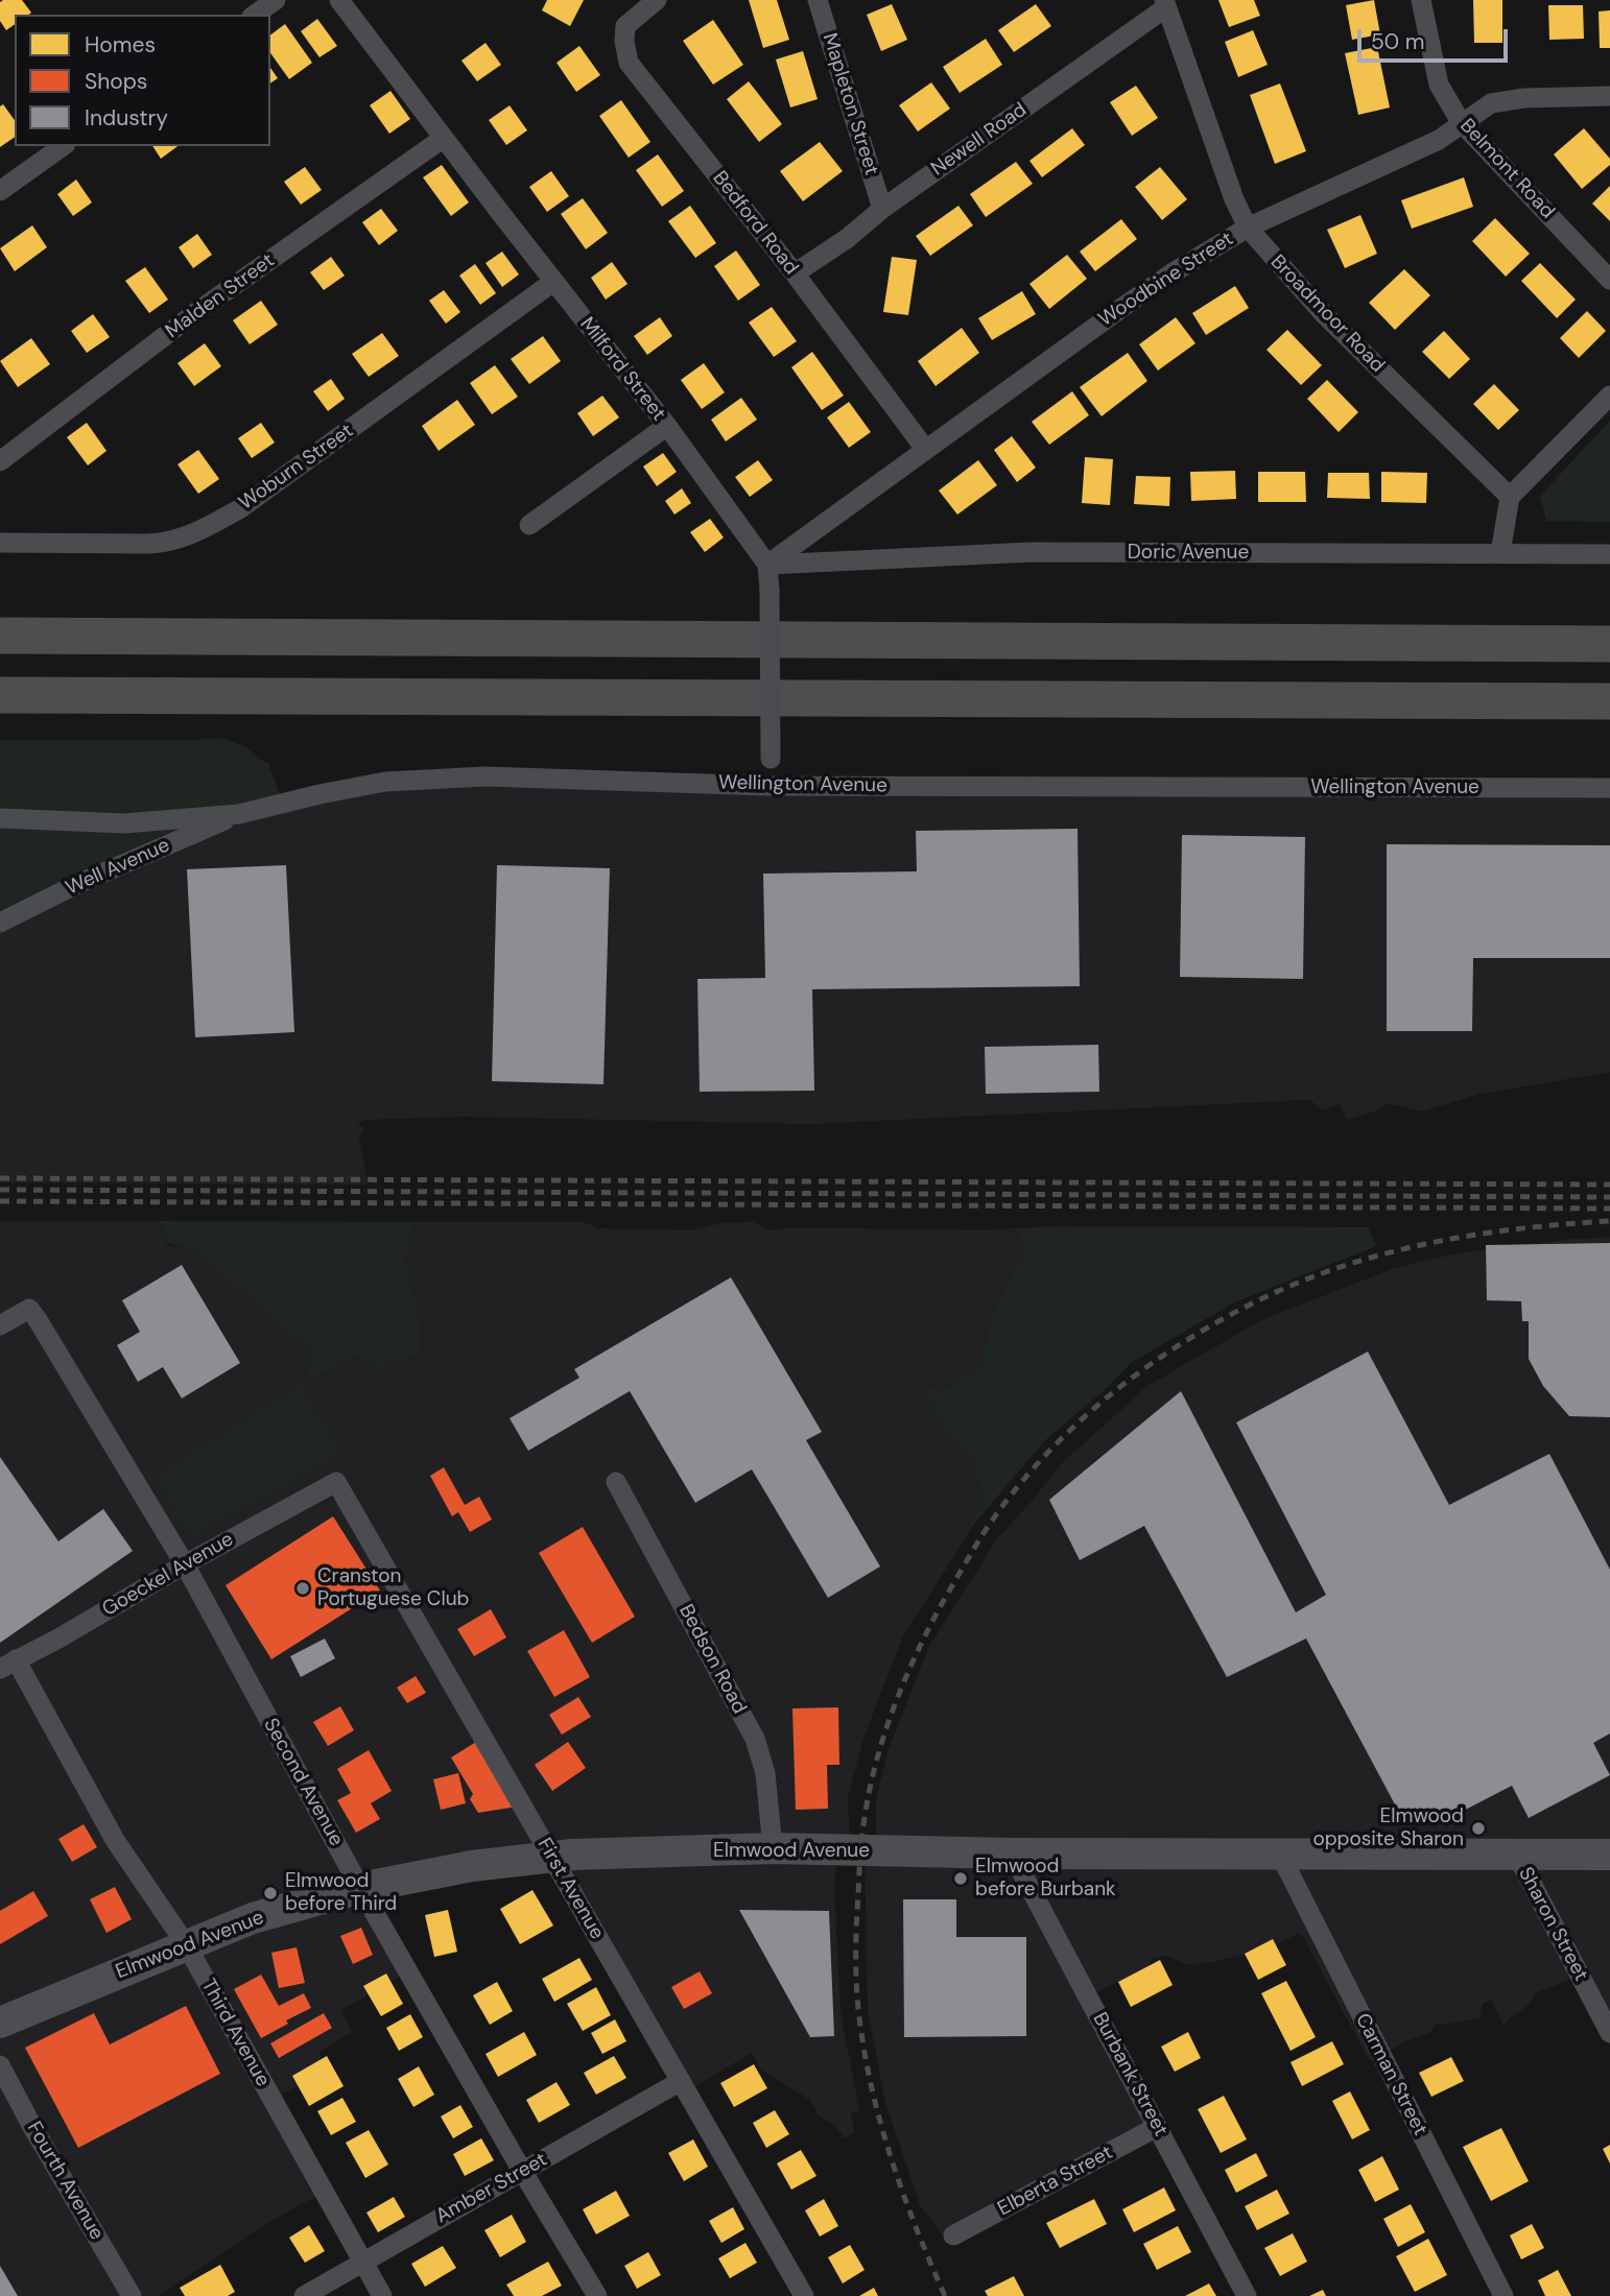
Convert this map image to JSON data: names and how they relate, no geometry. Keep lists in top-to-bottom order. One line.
{"streets":{"main road":["Elmwood Avenue"],"street":["Mapleton Street","Newell Road","Belmont Road","Bedford Road","Woodbine Street","Malden Street","Broadmoor Road","Milford Street","Woburn Street","Doric Avenue","Wellington Avenue","Well Avenue","Goeckel Avenue","Bedson Road","Second Avenue","First Avenue","Sharon Street","Third Avenue","Burbank Street","Carman Street","Fourth Avenue","Elberta Street","Amber Street"]},"crossings":[["Mapleton Street","Newell Road"],["Newell Road","Bedford Road"],["Newell Road","Broadmoor Road"],["Belmont Road","Woodbine Street"],["Bedford Road","Woodbine Street"],["Woodbine Street","Broadmoor Road"],["Woodbine Street","Milford Street"],["Woodbine Street","Doric Avenue"],["Malden Street","Milford Street"],["Milford Street","Woburn Street"],["Milford Street","Doric Avenue"],["Wellington Avenue","Well Avenue"],["Goeckel Avenue","Second Avenue"],["Goeckel Avenue","First Avenue"],["Goeckel Avenue","Third Avenue"],["Bedson Road","Elmwood Avenue"],["Second Avenue","Elmwood Avenue"],["Second Avenue","Amber Street"],["Elmwood Avenue","First Avenue"],["Elmwood Avenue","Sharon Street"],["Elmwood Avenue","Third Avenue"],["Elmwood Avenue","Burbank Street"],["Elmwood Avenue","Carman Street"],["First Avenue","Amber Street"],["Third Avenue","Amber Street"],["Burbank Street","Elberta Street"]],"places":["Cranston Portuguese Club","Elmwood opposite Sharon","Elmwood before Burbank","Elmwood before Third"],"legend":["Homes","Shops","Industry"],"scale_bar":"50 m"}
